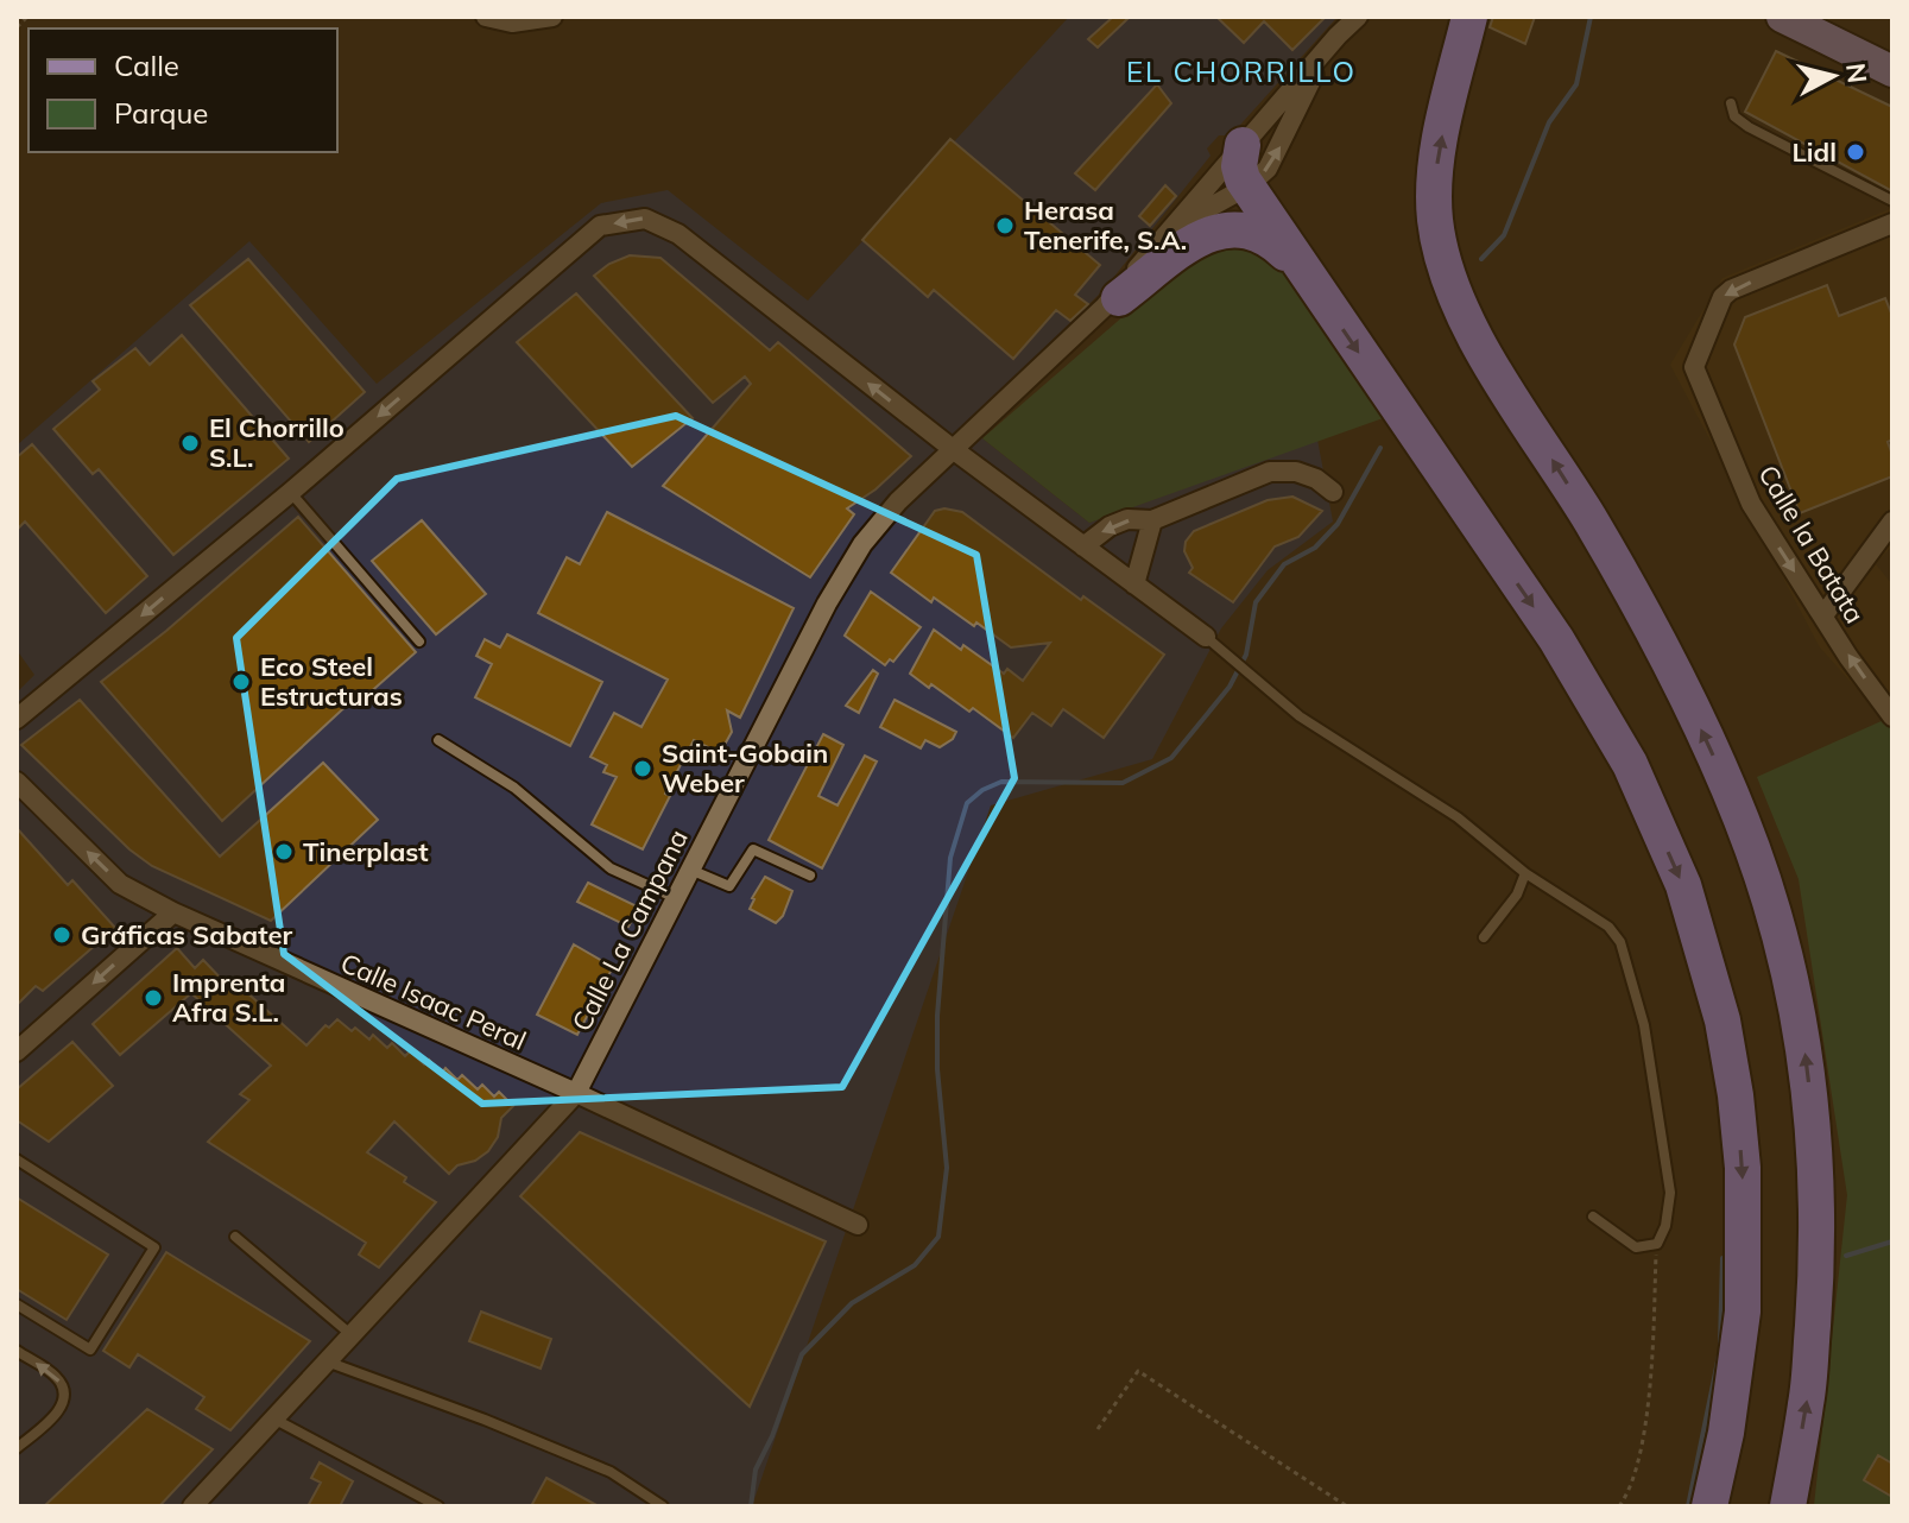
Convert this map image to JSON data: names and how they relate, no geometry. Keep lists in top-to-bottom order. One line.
{"streets":{"street":["Calle la Batata","Calle La Campana","Calle Isaac Peral"]},"crossings":[["Calle La Campana","Calle Isaac Peral"]],"districts":["EL CHORRILLO"],"places":["Lidl","Herasa Tenerife, S.A.","El Chorrillo S.L.","Eco Steel Estructuras","Saint-Gobain Weber","Tinerplast","Gráficas Sabater","Imprenta Afra S.L."],"legend":["Calle","Parque"],"north":"right"}
